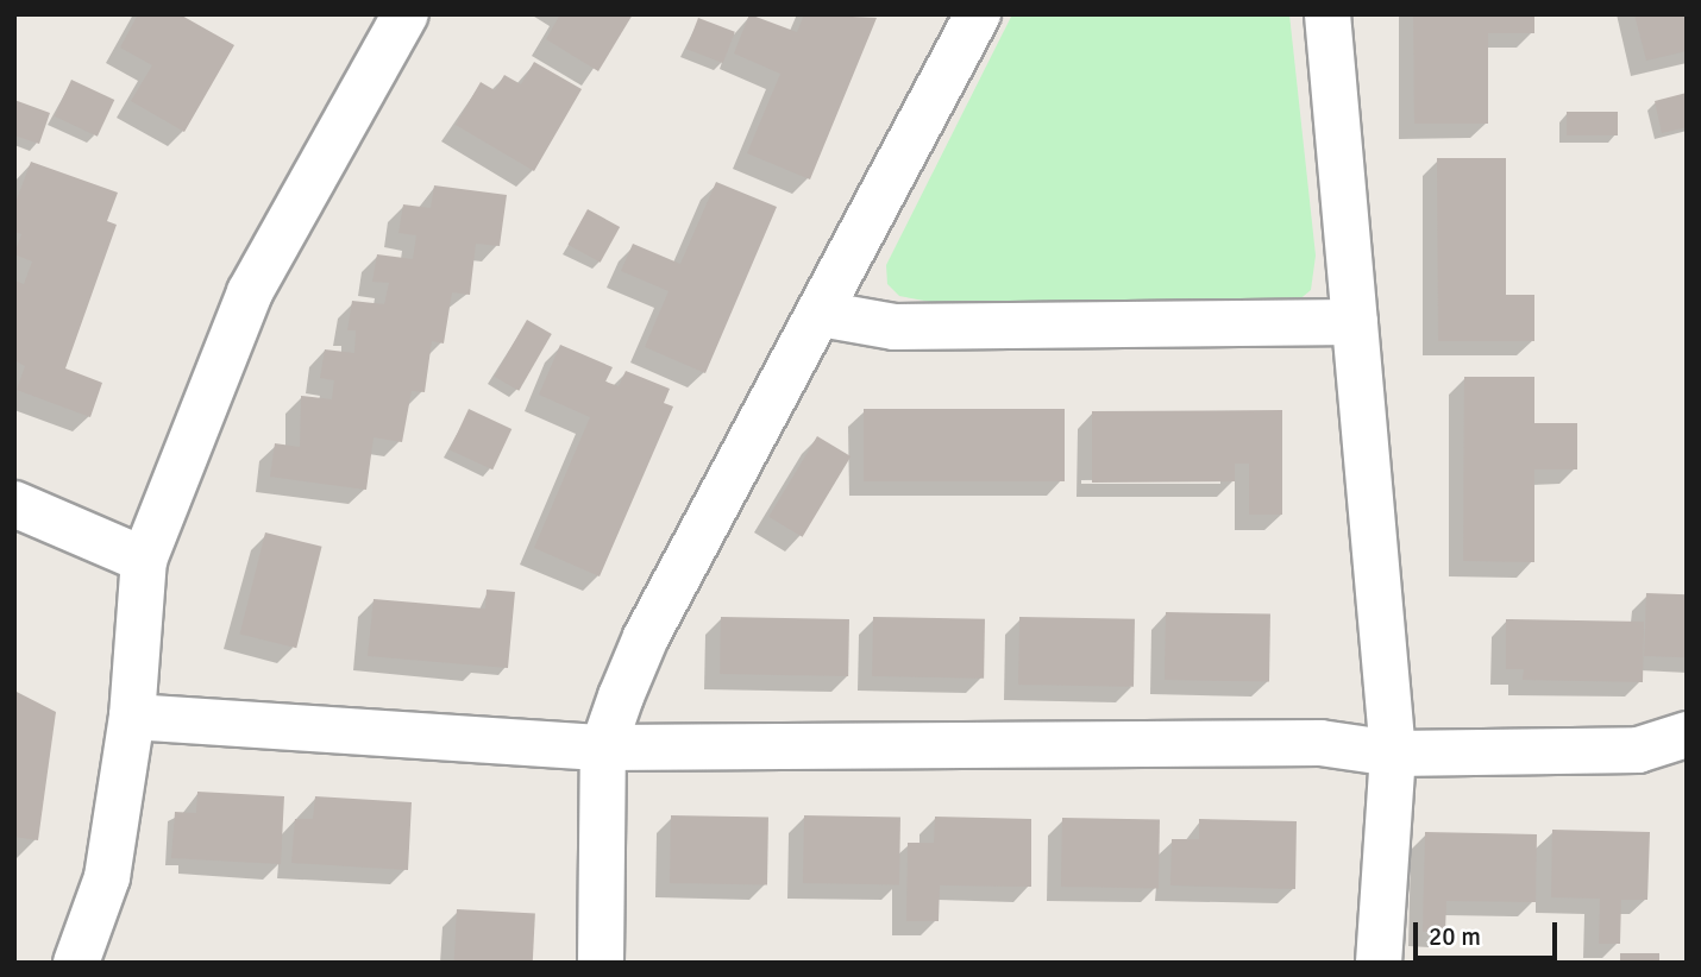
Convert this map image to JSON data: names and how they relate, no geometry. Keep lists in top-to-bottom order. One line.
{"scale_bar":"20 m"}
